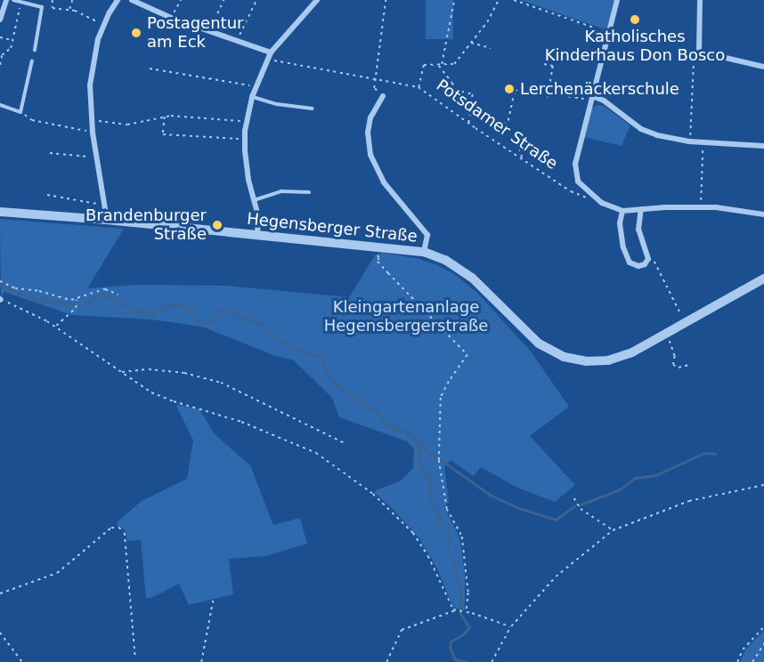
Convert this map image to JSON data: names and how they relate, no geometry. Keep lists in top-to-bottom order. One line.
{"streets":{"street":["Hegensberger Straße"],"path":["Potsdamer Straße"]},"parks":["Kleingartenanlage Hegensbergerstraße"],"places":["Katholisches Kinderhaus Don Bosco","Postagentur am Eck","Lerchenäckerschule","Brandenburger Straße"]}
